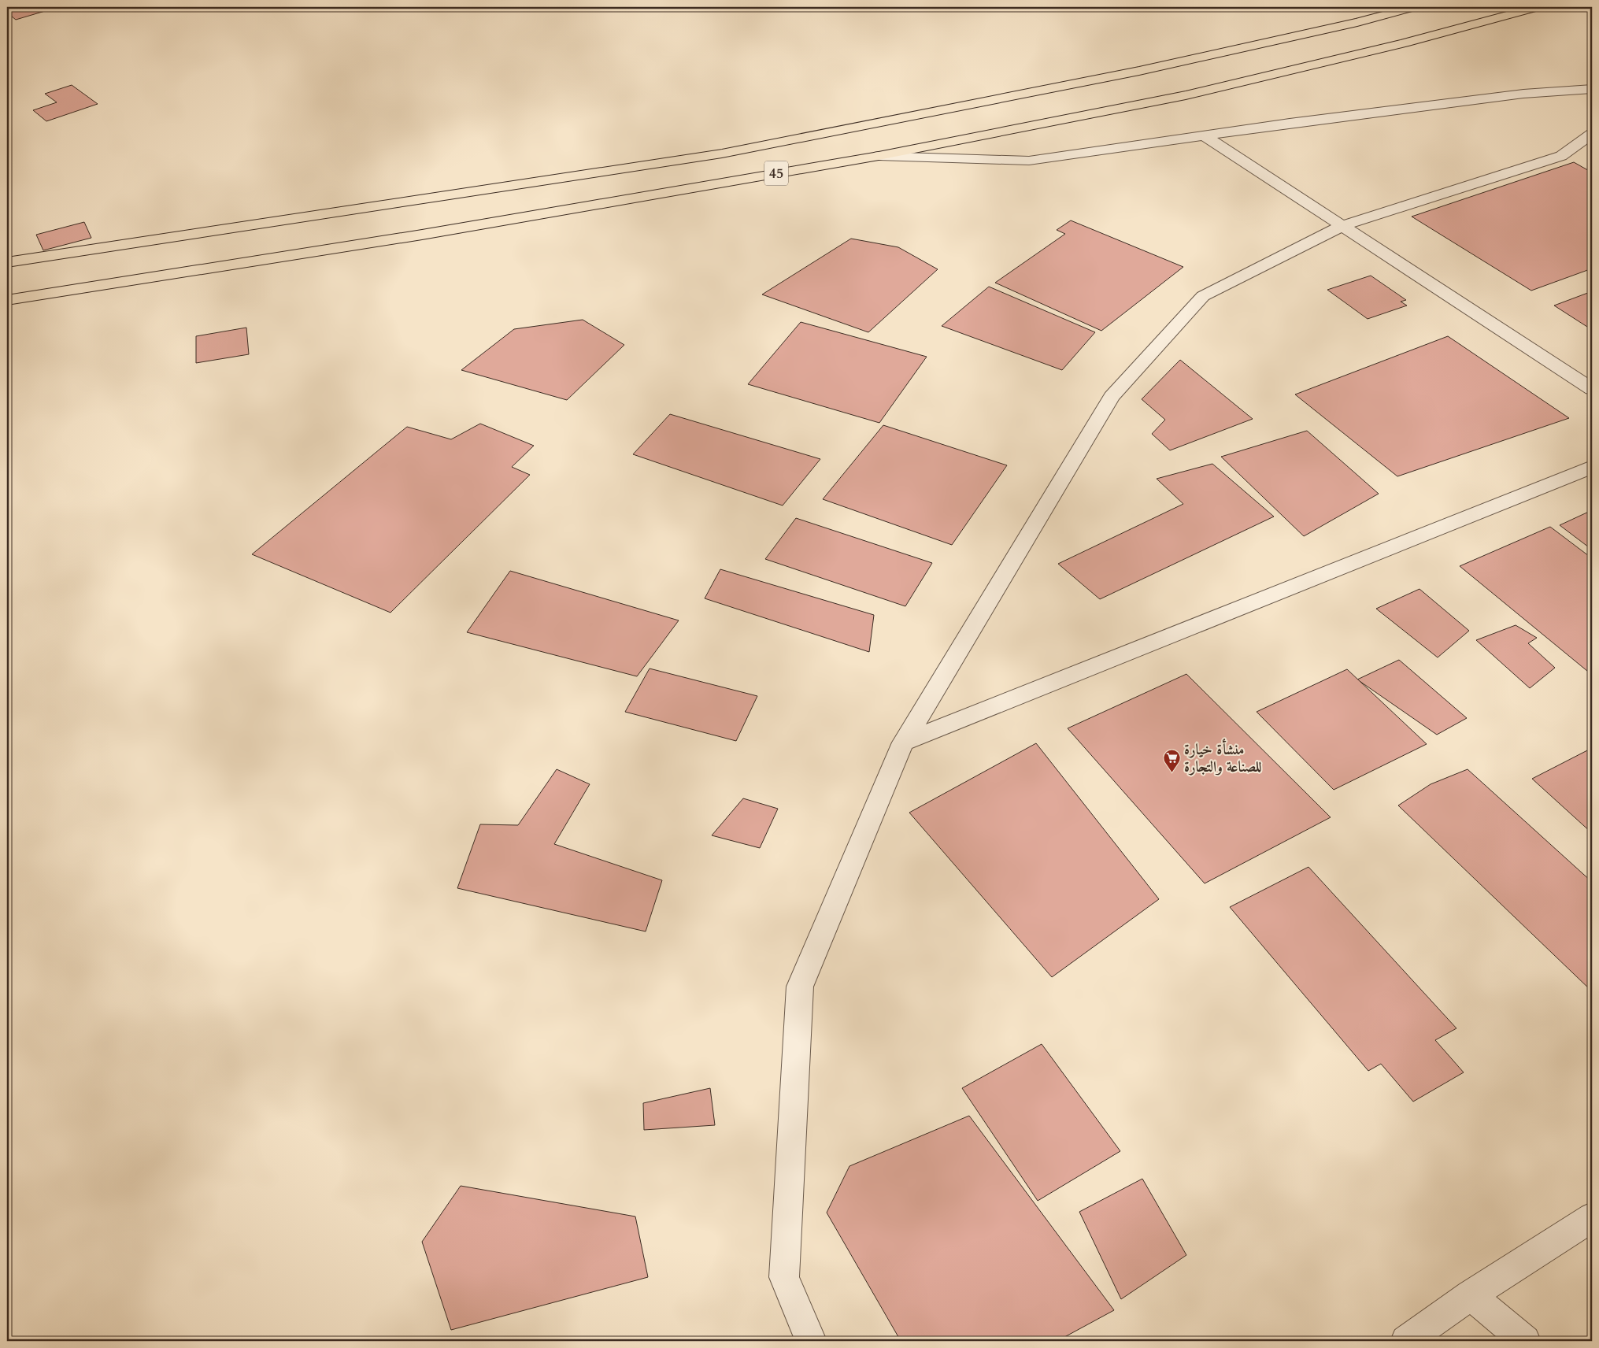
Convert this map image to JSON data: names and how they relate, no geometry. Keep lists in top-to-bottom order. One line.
{"streets":{"highway":["45"]},"places":{"supermarket":["منشأة خيارة للصناعة والتجارة"]}}
